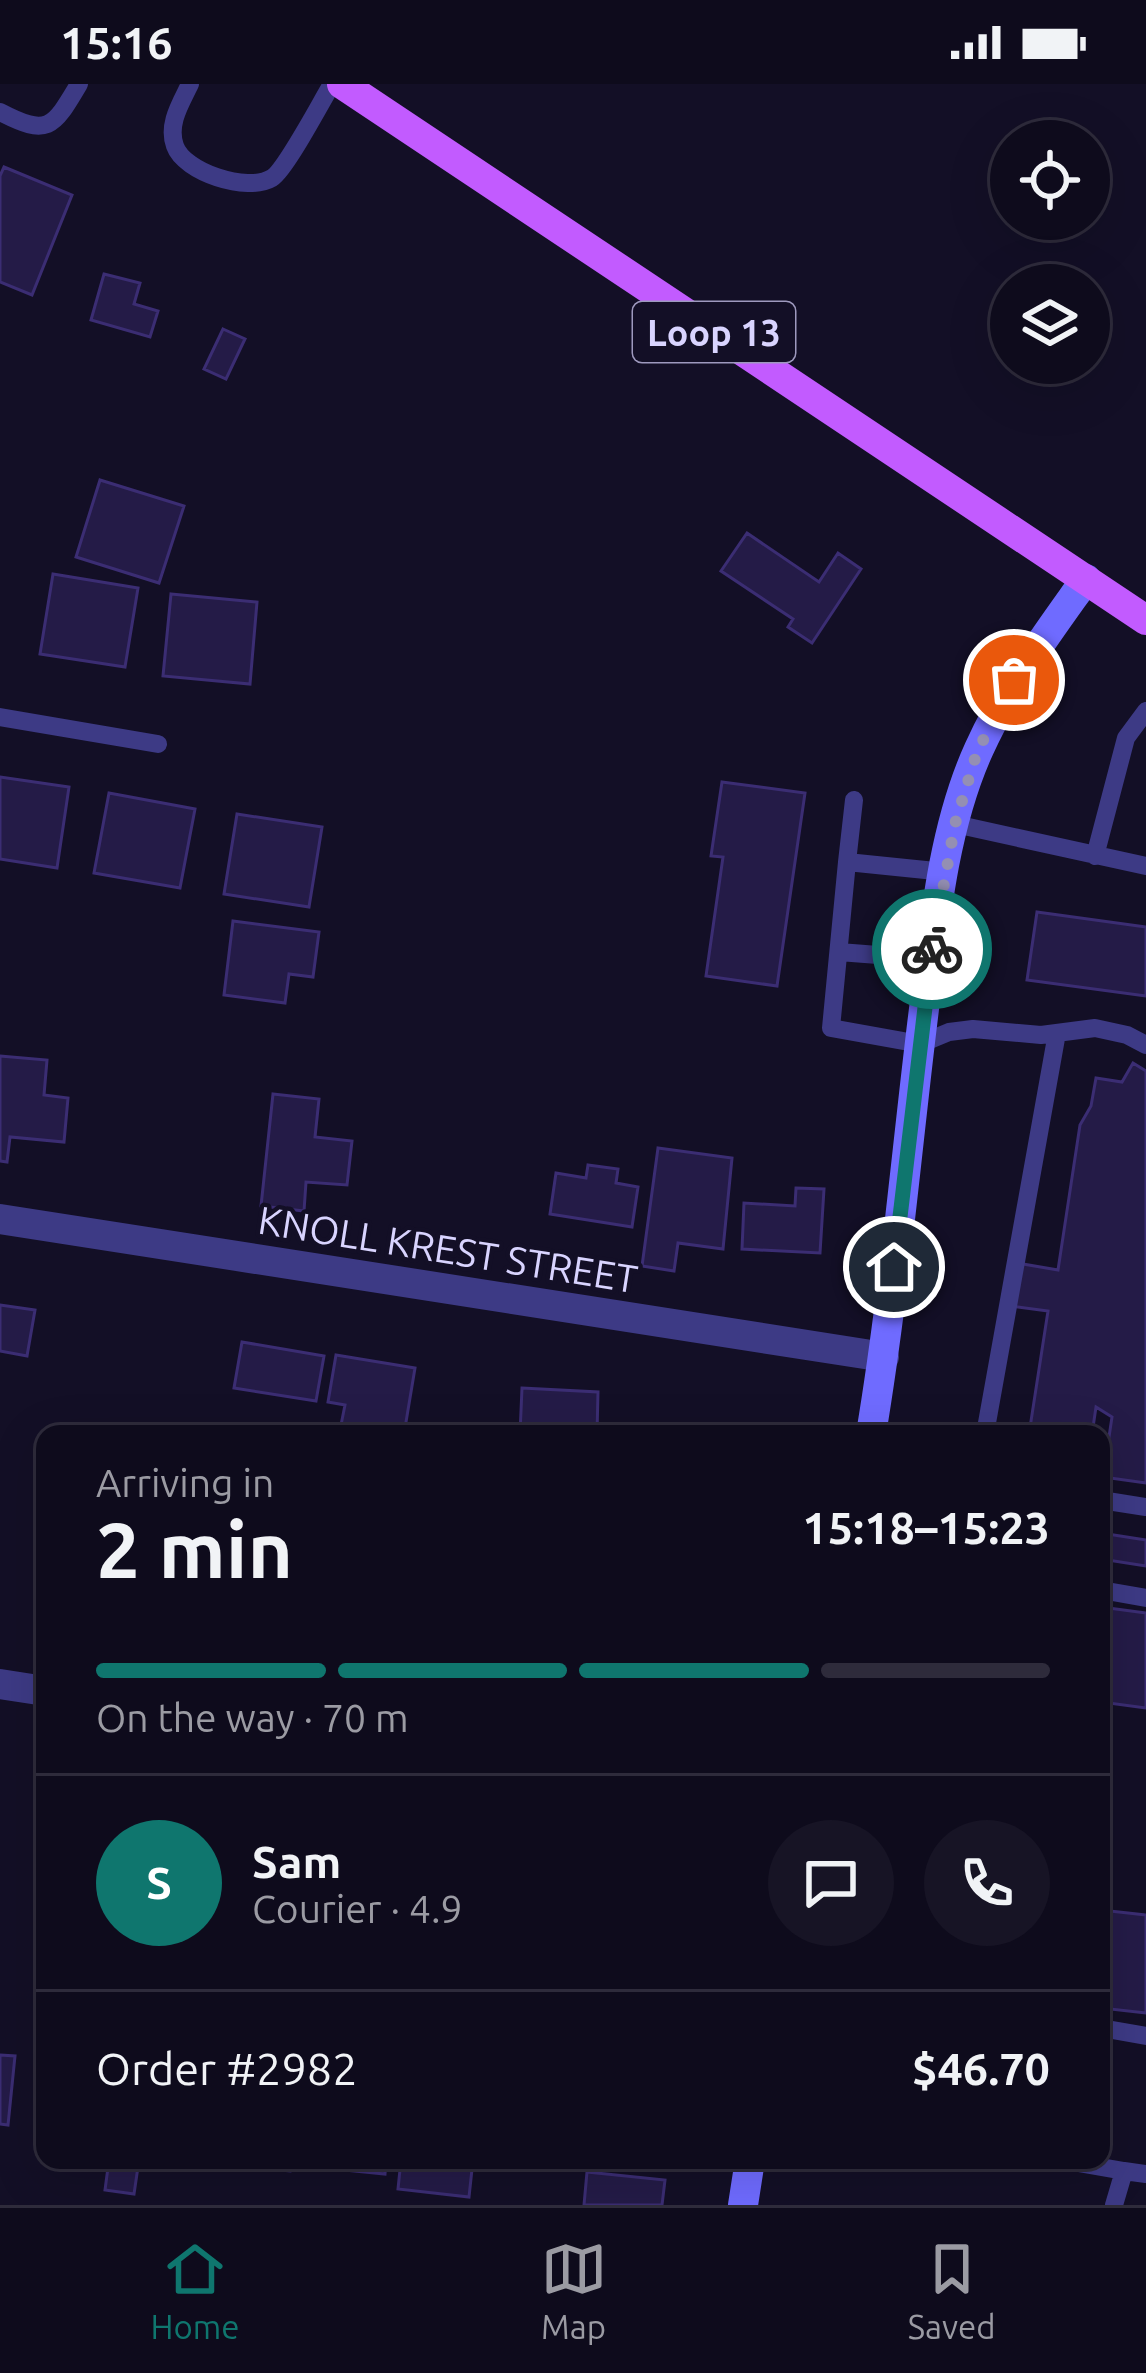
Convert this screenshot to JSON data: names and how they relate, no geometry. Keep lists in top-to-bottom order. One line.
{"streets":{"main road":["Loop 13"],"street":["KNOLL KREST STREET"]},"page":{"status":"15:16","heading":["2 min","Arriving in","15:18–15:23"],"panel":["Sam","Courier · 4.9","Order #2982","$46.70"],"bar":"On the way · 70 m","round":"S","tabs":["Home","Map","Saved"]}}
